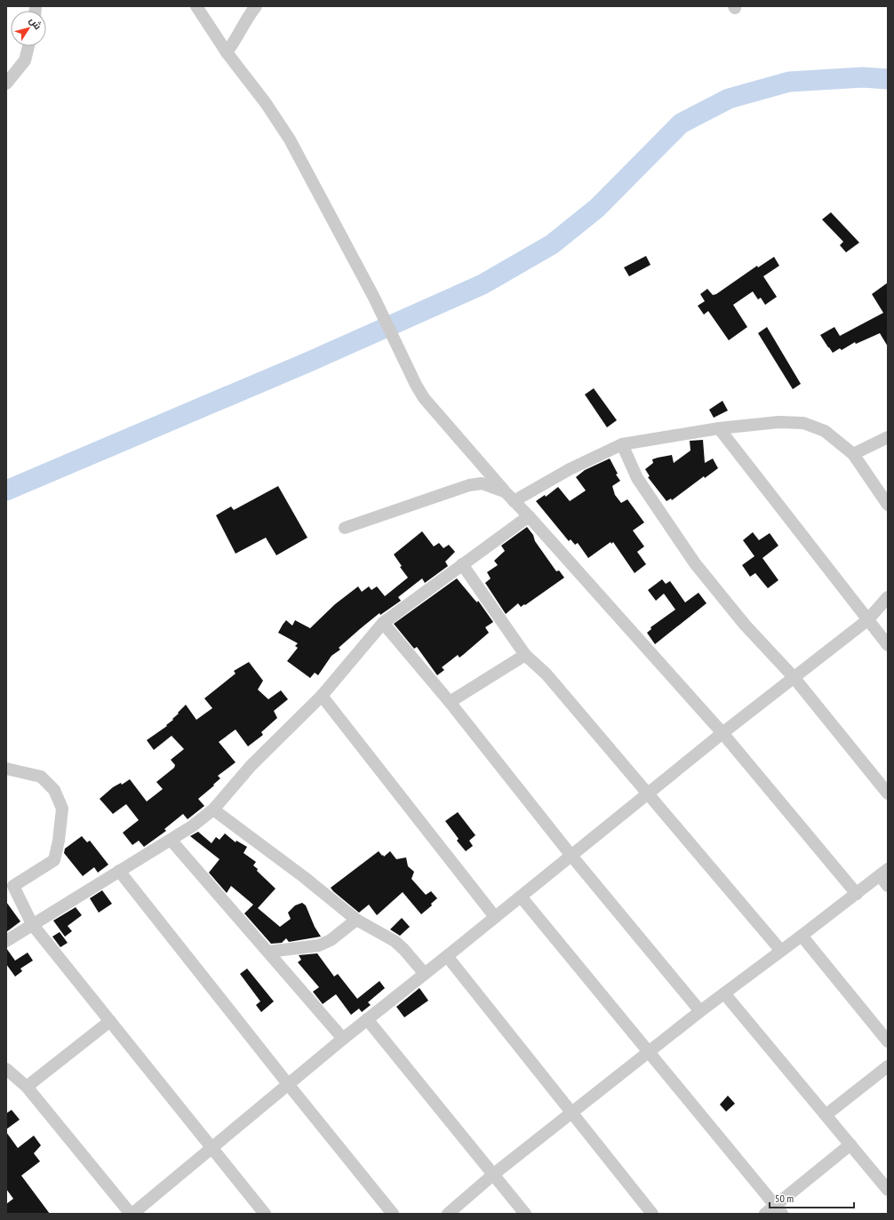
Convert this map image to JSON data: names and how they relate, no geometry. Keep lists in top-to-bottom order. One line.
{"scale_bar":"50 m","north":"top right"}
